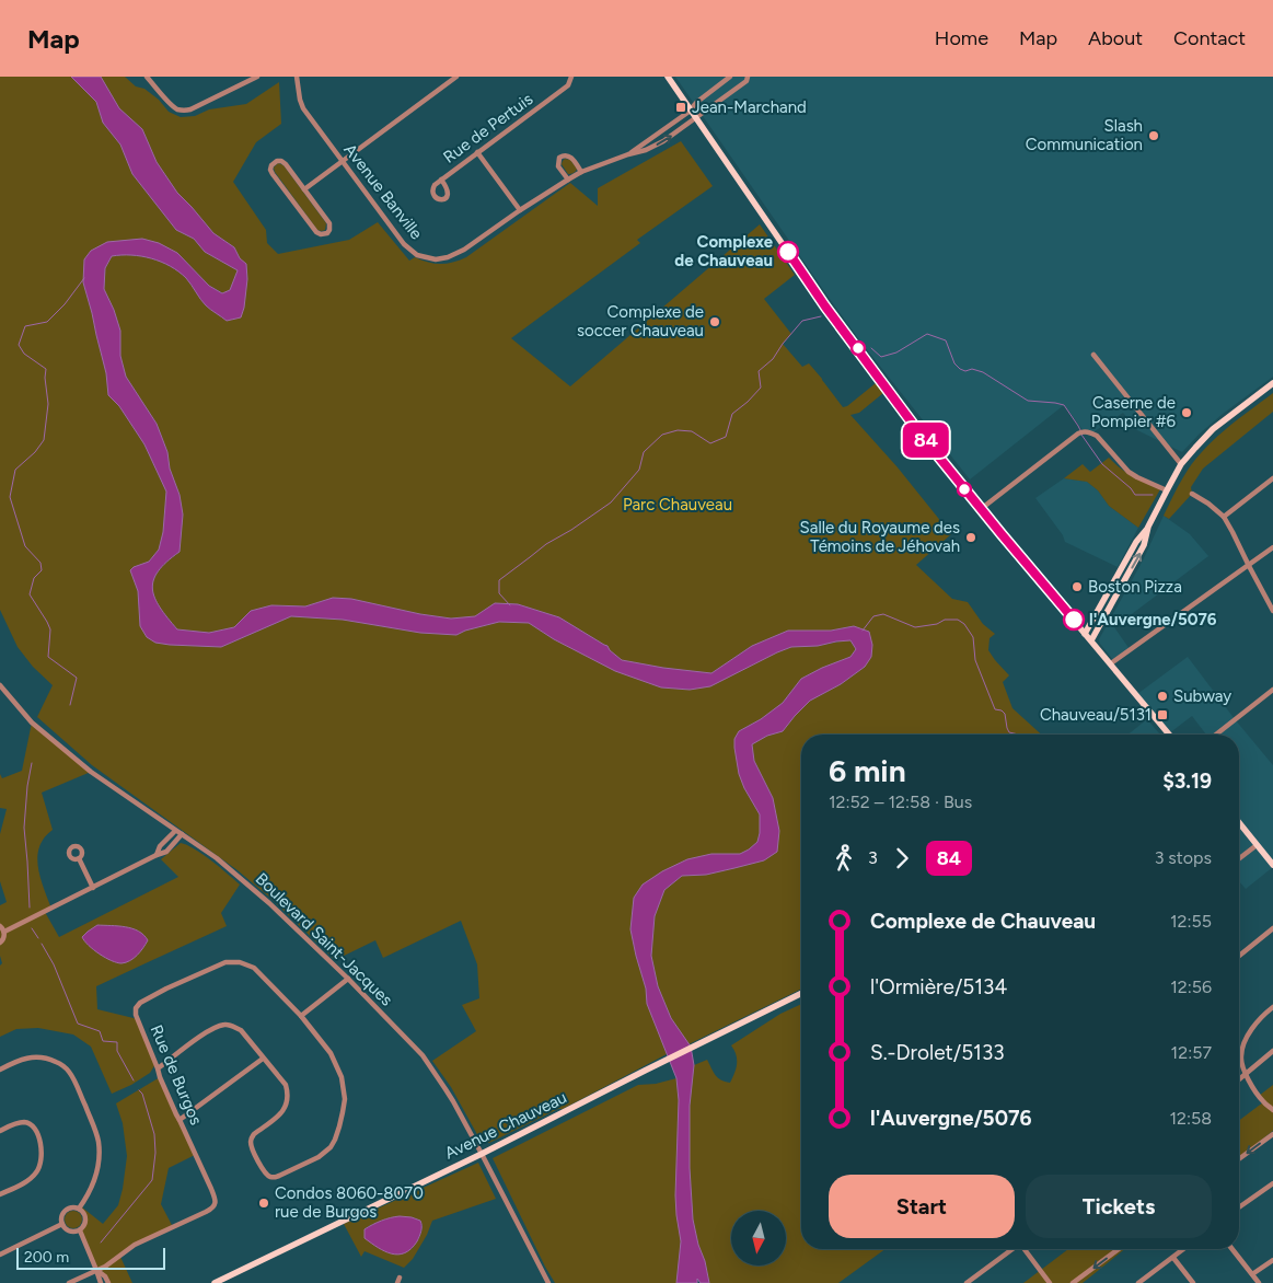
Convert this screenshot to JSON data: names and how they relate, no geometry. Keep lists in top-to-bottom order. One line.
{"streets":{"main road":["Avenue Chauveau"],"street":["Rue de Pertuis","Avenue Banville","Boulevard Saint-Jacques","Rue de Burgos"]},"crossings":[["Boulevard Saint-Jacques","Avenue Chauveau"]],"parks":["Parc Chauveau"],"places":{"transit":["Jean-Marchand","Chauveau/5131"],"other":["Slash Communication","Complexe de Chauveau","Complexe de soccer Chauveau","Caserne de Pompier #6","Salle du Royaume des Témoins de Jéhovah","Boston Pizza","l'Auvergne/5076","Subway","Condos 8060-8070 rue de Burgos"]},"lines":["bus line 84"],"scale_bar":"200 m","north":"bottom","page":{"header":"Map","nav":["Home","Map","About","Contact"],"on_map":"84","heading":["6 min","12:52 – 12:58 · Bus","$3.19"],"legs":["3","84","3 stops"],"list":[{"name":"Complexe de Chauveau","value":"12:55"},{"name":"l'Ormière/5134","value":"12:56"},{"name":"S.-Drolet/5133","value":"12:57"},{"name":"l'Auvergne/5076","value":"12:58"}],"buttons":["Start","Tickets"],"scale":"200 m"}}
